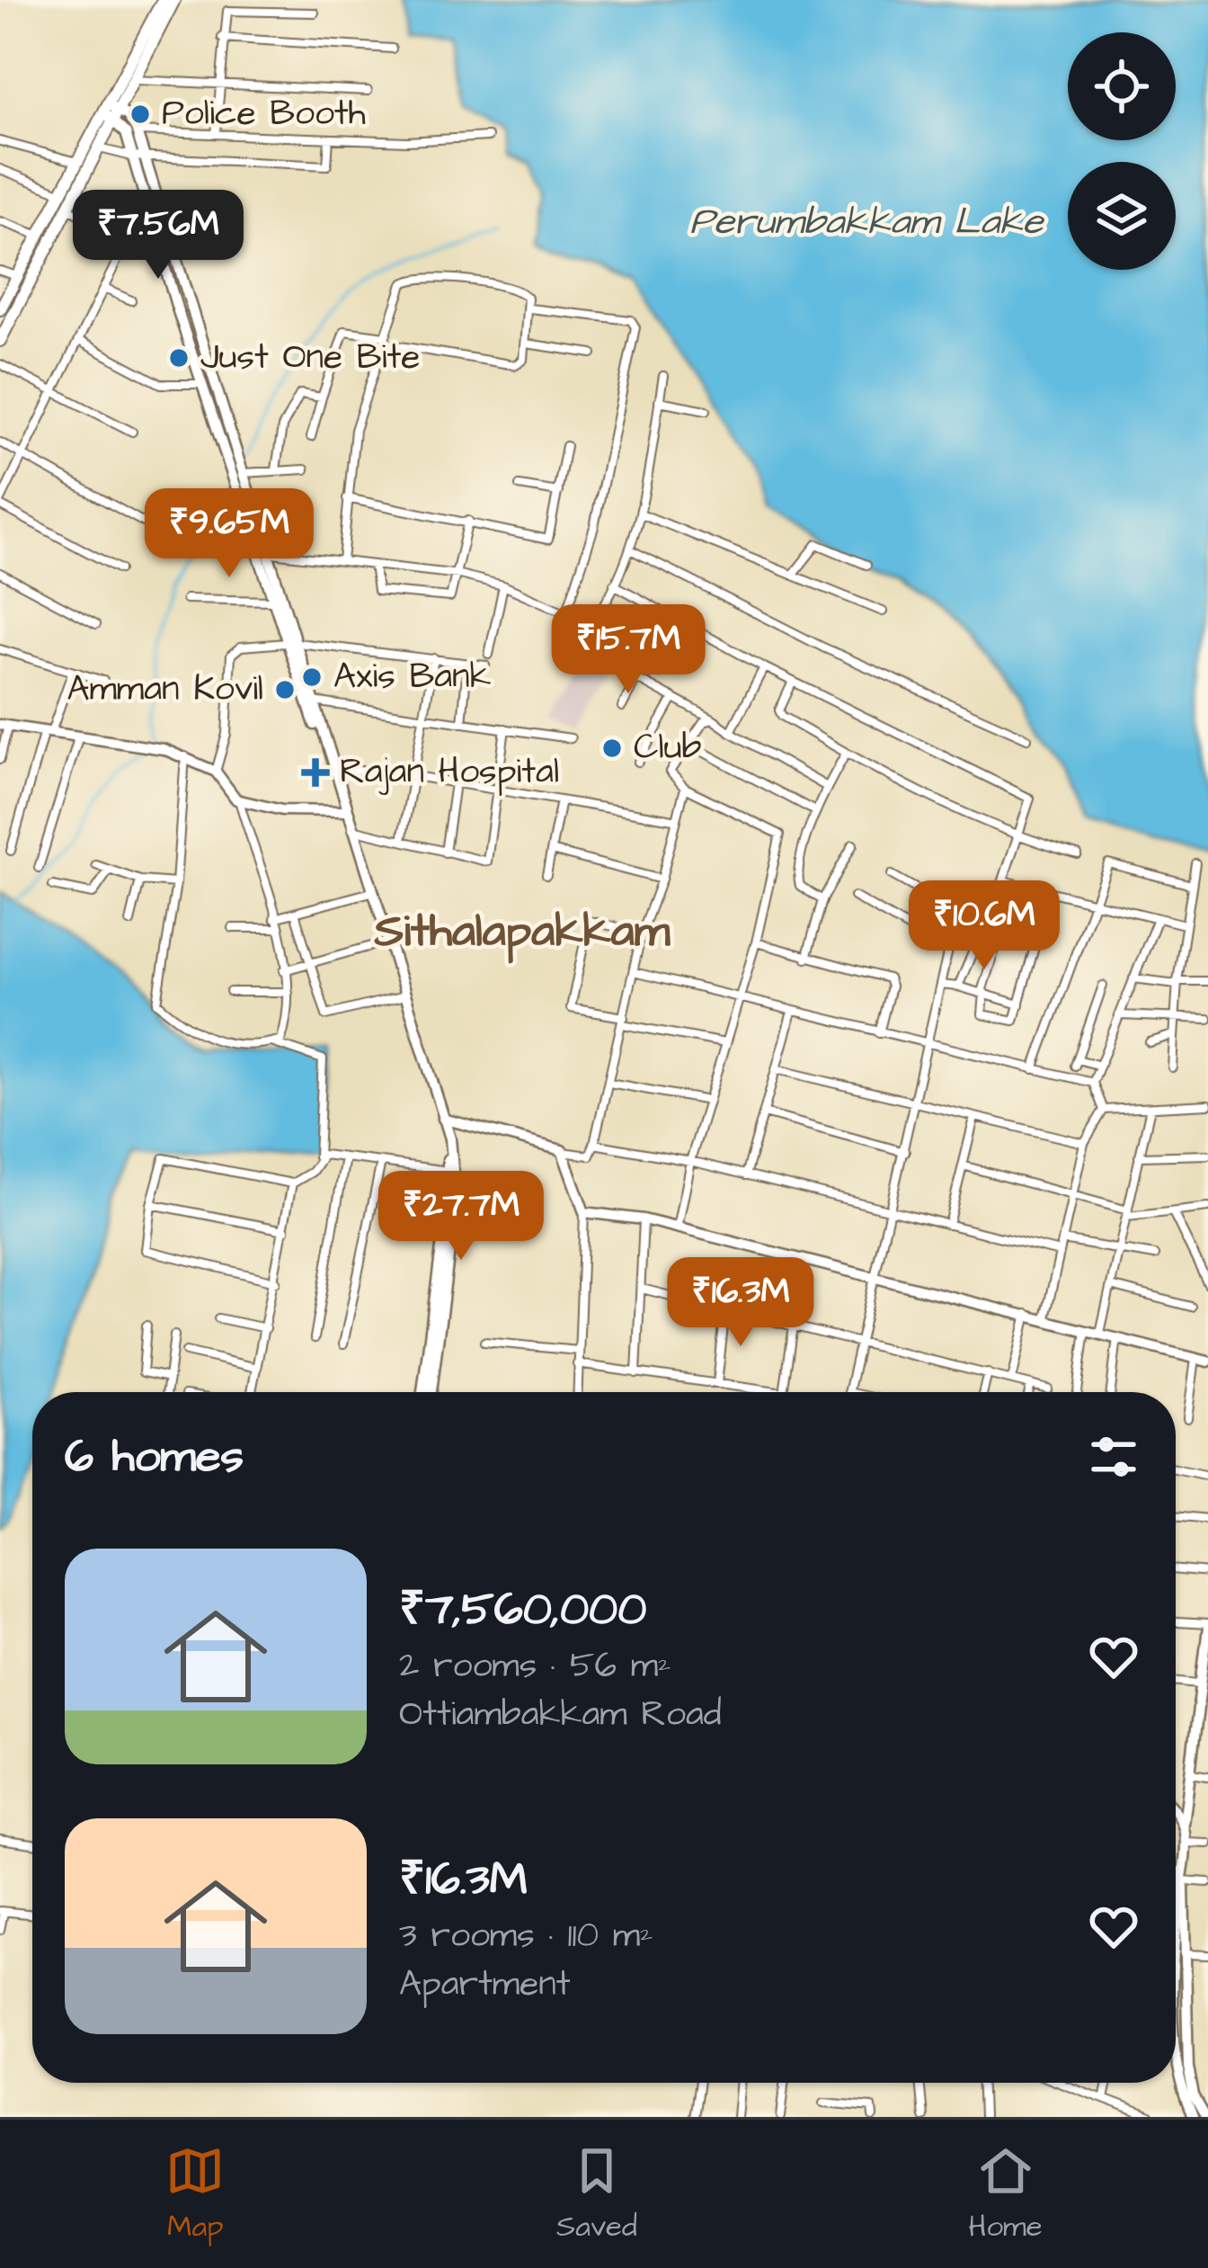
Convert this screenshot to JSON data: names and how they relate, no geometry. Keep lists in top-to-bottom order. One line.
{"districts":["Sithalapakkam"],"water":["Perumbakkam Lake"],"places":{"other":["Police Booth","Just One Bite","Axis Bank","Amman Kovil","Club"],"health":["Rajan Hospital"]},"page":{"price":["₹7.56M","₹9.65M","₹15.7M","₹10.6M","₹27.7M","₹16.3M"],"heading":"6 homes","list":[{"name":"₹7,560,000","note":"2 rooms · 56 m² · Ottiambakkam Road"},{"name":"₹16.3M","note":"3 rooms · 110 m² · Apartment"}],"tabs":["Map","Saved","Home"]}}
